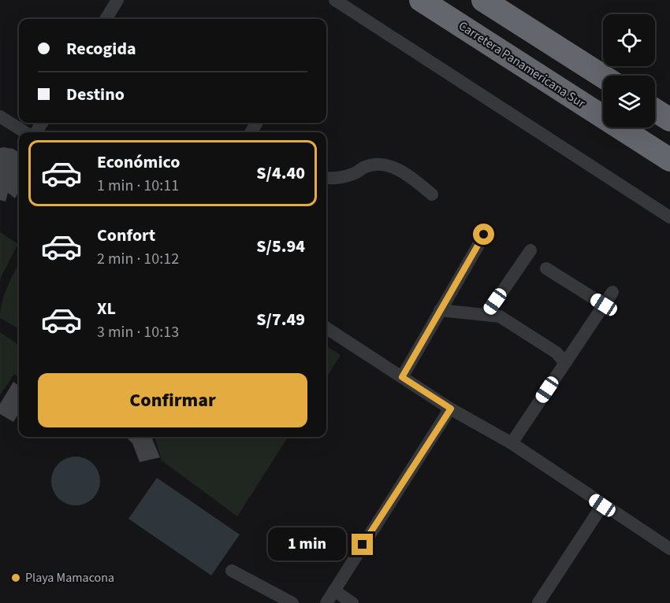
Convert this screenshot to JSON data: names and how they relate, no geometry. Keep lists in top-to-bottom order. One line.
{"streets":{"highway":["Carretera Panamericana Sur"]},"places":["Playa Mamacona"],"page":{"banner":["Recogida","Destino"],"list":[{"name":"Económico","note":"1 min · 10:11","value":"S/4.40"},{"name":"Confort","note":"2 min · 10:12","value":"S/5.94"},{"name":"XL","note":"3 min · 10:13","value":"S/7.49"}],"buttons":"Confirmar","bubble":"1 min"}}
